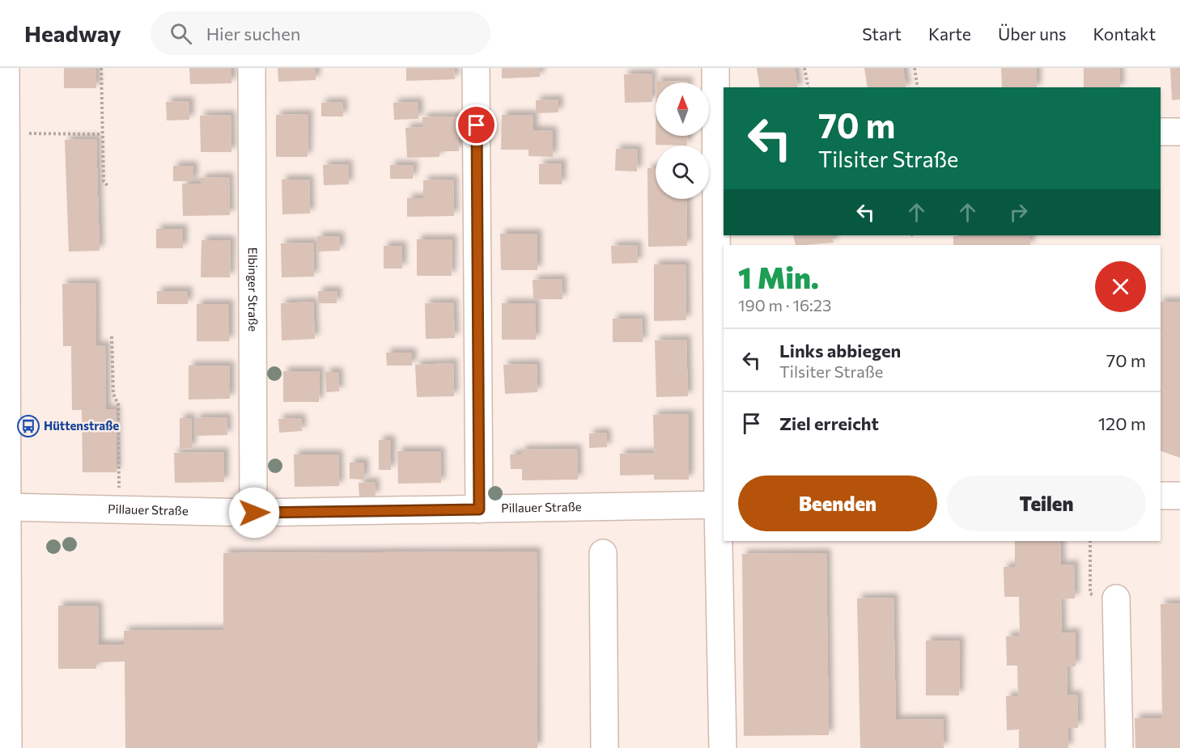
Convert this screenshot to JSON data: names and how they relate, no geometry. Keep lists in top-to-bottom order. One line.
{"streets":{"street":["Elbinger Straße","Pillauer Straße"]},"crossings":[["Elbinger Straße","Pillauer Straße"]],"places":{"bus stop":["Hüttenstraße"]},"north":"top","page":{"header":"Headway","search":"Hier suchen","nav":["Start","Karte","Über uns","Kontakt"],"turn":["70 m","Tilsiter Straße"],"heading":["1 Min.","190 m · 16:23"],"list":[{"name":"Links abbiegen","note":"Tilsiter Straße","value":"70 m"},{"name":"Ziel erreicht","value":"120 m"}],"buttons":["Beenden","Teilen"]}}
